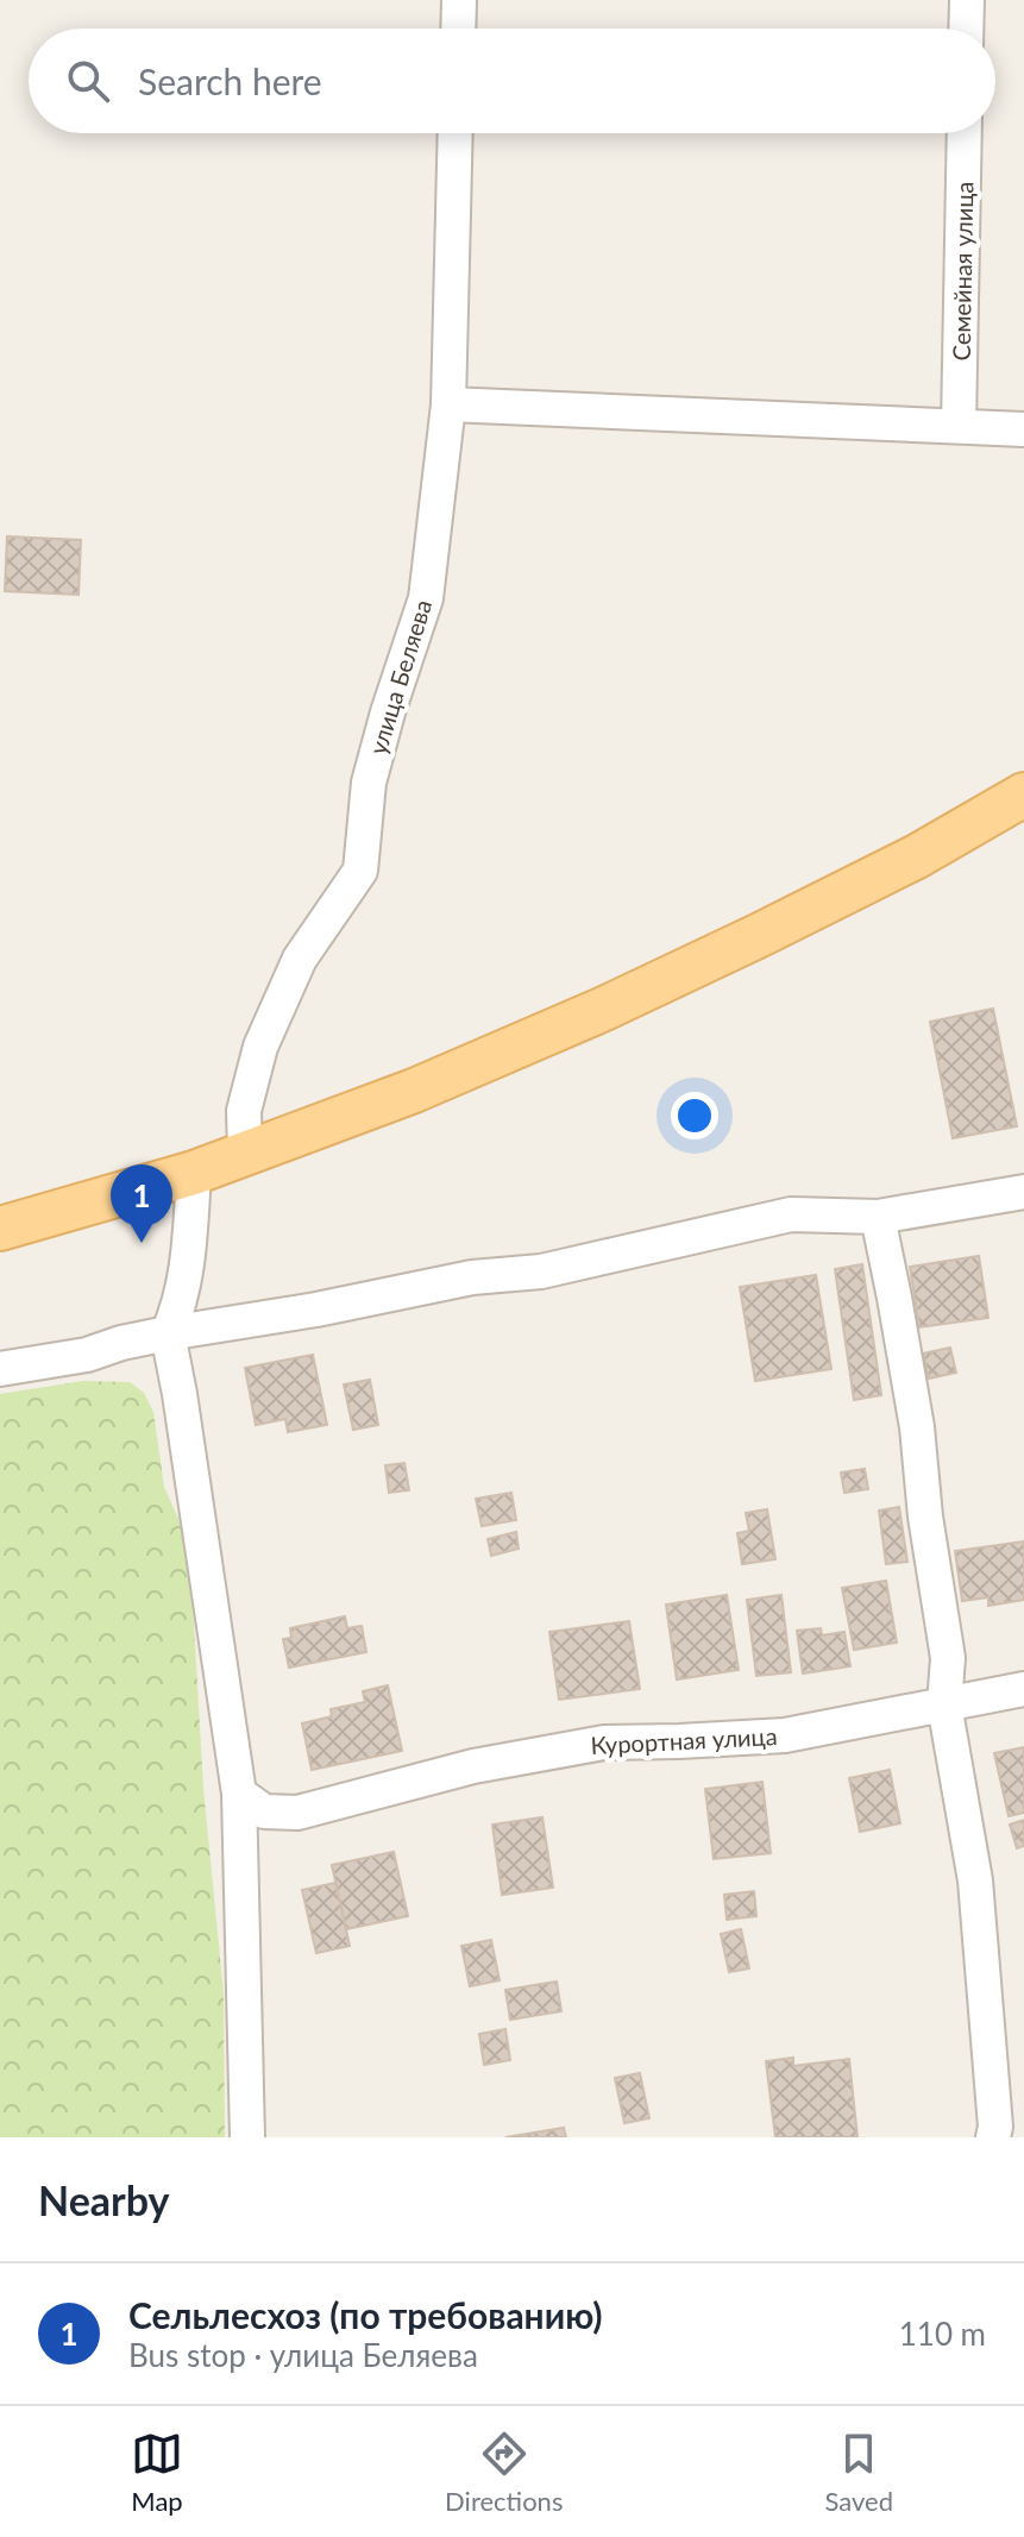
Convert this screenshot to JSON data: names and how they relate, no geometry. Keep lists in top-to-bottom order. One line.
{"streets":{"street":["Семейная улица","улица Беляева","Курортная улица"]},"page":{"search":"Search here","pins":"1","heading":"Nearby","list":[{"mark":"1","name":"Сельлесхоз (по требованию)","note":"Bus stop · улица Беляева","value":"110 m"}],"nav":["Map","Directions","Saved"]}}
